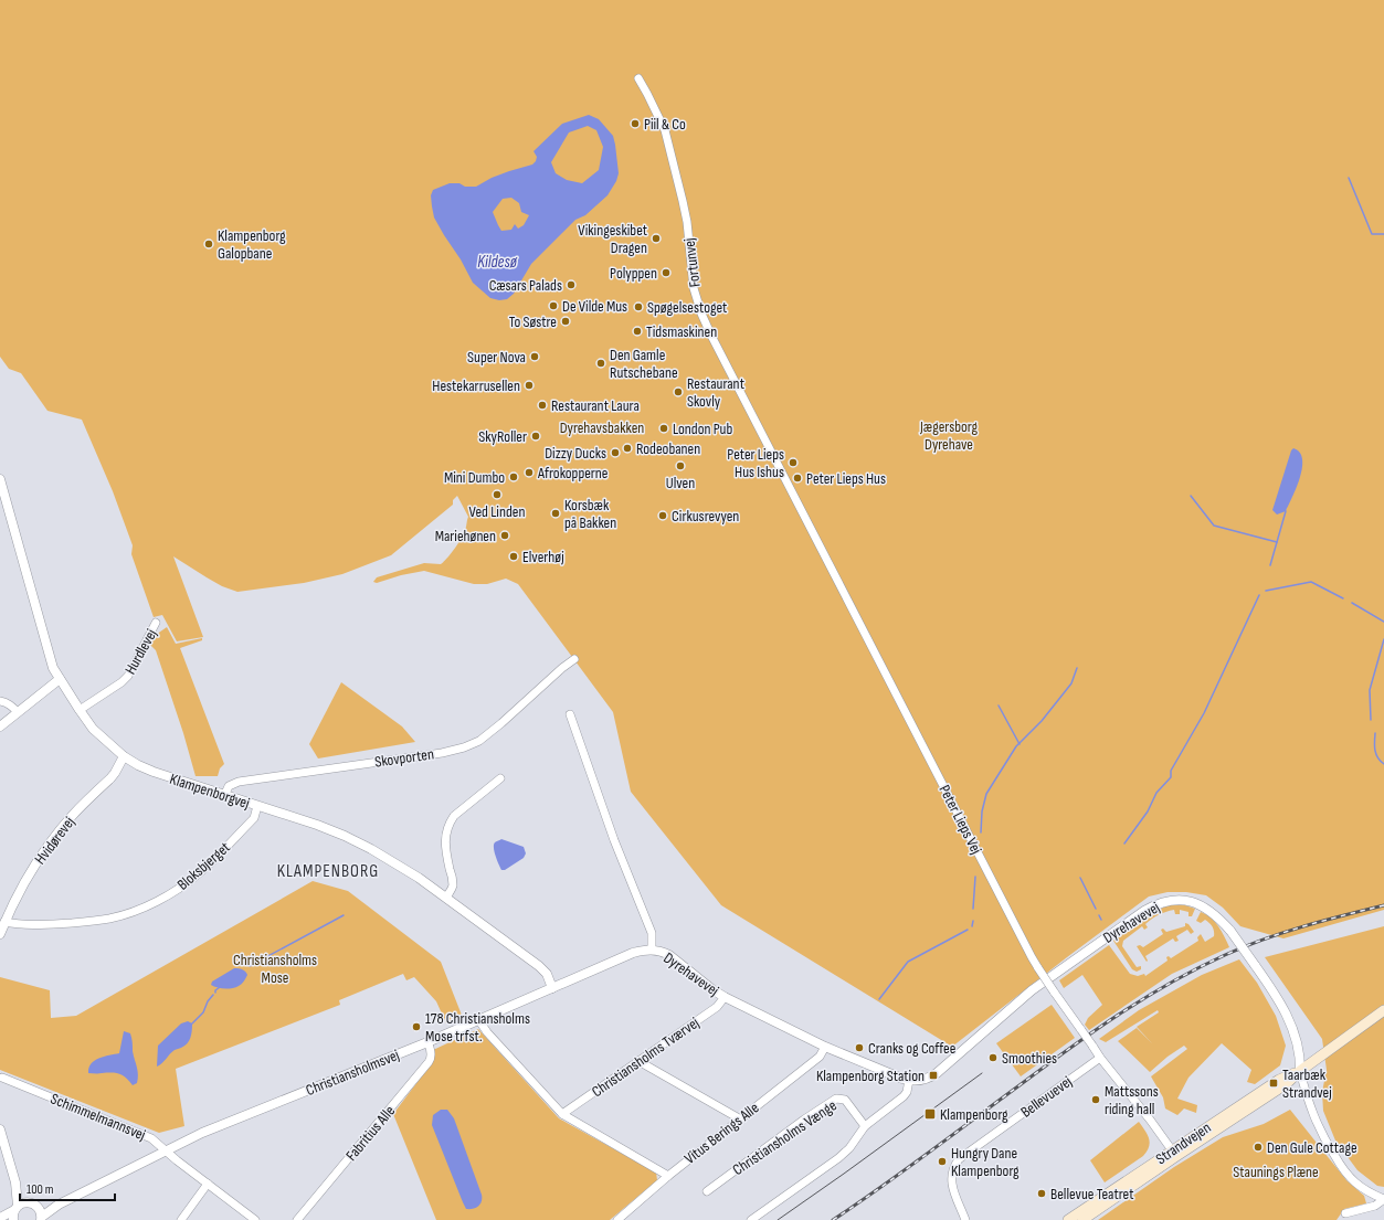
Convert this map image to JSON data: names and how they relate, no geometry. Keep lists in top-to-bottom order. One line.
{"streets":{"main road":["Strandvejen"],"street":["Fortunvej","Hurdlevej","Skovporten","Klampenborgvej","Peter Lieps Vej","Hvidørevej","Bloksbjerget","Dyrehavevej","Christiansholms Tværvej","Christiansholmsvej","Bellevuevej","Schimmelmannsvej","Fabritius Alle","Vitus Berings Alle","Christiansholms Vænge"]},"crossings":[["Fortunvej","Peter Lieps Vej"],["Hurdlevej","Klampenborgvej"],["Skovporten","Klampenborgvej"],["Klampenborgvej","Hvidørevej"],["Klampenborgvej","Bloksbjerget"],["Klampenborgvej","Christiansholmsvej"],["Peter Lieps Vej","Bellevuevej"],["Peter Lieps Vej","Strandvejen"],["Hvidørevej","Bloksbjerget"],["Dyrehavevej","Christiansholms Tværvej"],["Dyrehavevej","Christiansholmsvej"],["Dyrehavevej","Vitus Berings Alle"],["Dyrehavevej","Strandvejen"],["Christiansholmsvej","Schimmelmannsvej"],["Christiansholmsvej","Fabritius Alle"]],"districts":["KLAMPENBORG"],"water":["Kildesø"],"parks":["Jægersborg Dyrehave","Dyrehavsbakken","Christiansholms Mose","Staunings Plæne"],"places":{"other":["Piil & Co","Vikingeskibet Dragen","Klampenborg Galopbane","Polyppen","Cæsars Palads","De Vilde Mus","Spøgelsestoget","To Søstre","Tidsmaskinen","Super Nova","Den Gamle Rutschebane","Hestekarrusellen","Restaurant Skovly","Restaurant Laura","London Pub","SkyRoller","Rodeobanen","Dizzy Ducks","Peter Lieps Hus Ishus","Ulven","Afrokopperne","Mini Dumbo","Peter Lieps Hus","Ved Linden","Korsbæk på Bakken","Cirkusrevyen","Mariehønen","Elverhøj","178 Christiansholms Mose trfst.","Cranks og Coffee","Smoothies","Mattssons riding hall","Den Gule Cottage","Hungry Dane Klampenborg","Bellevue Teatret"],"transit":["Klampenborg Station","Taarbæk Strandvej","Klampenborg"]},"scale_bar":"100 m"}
